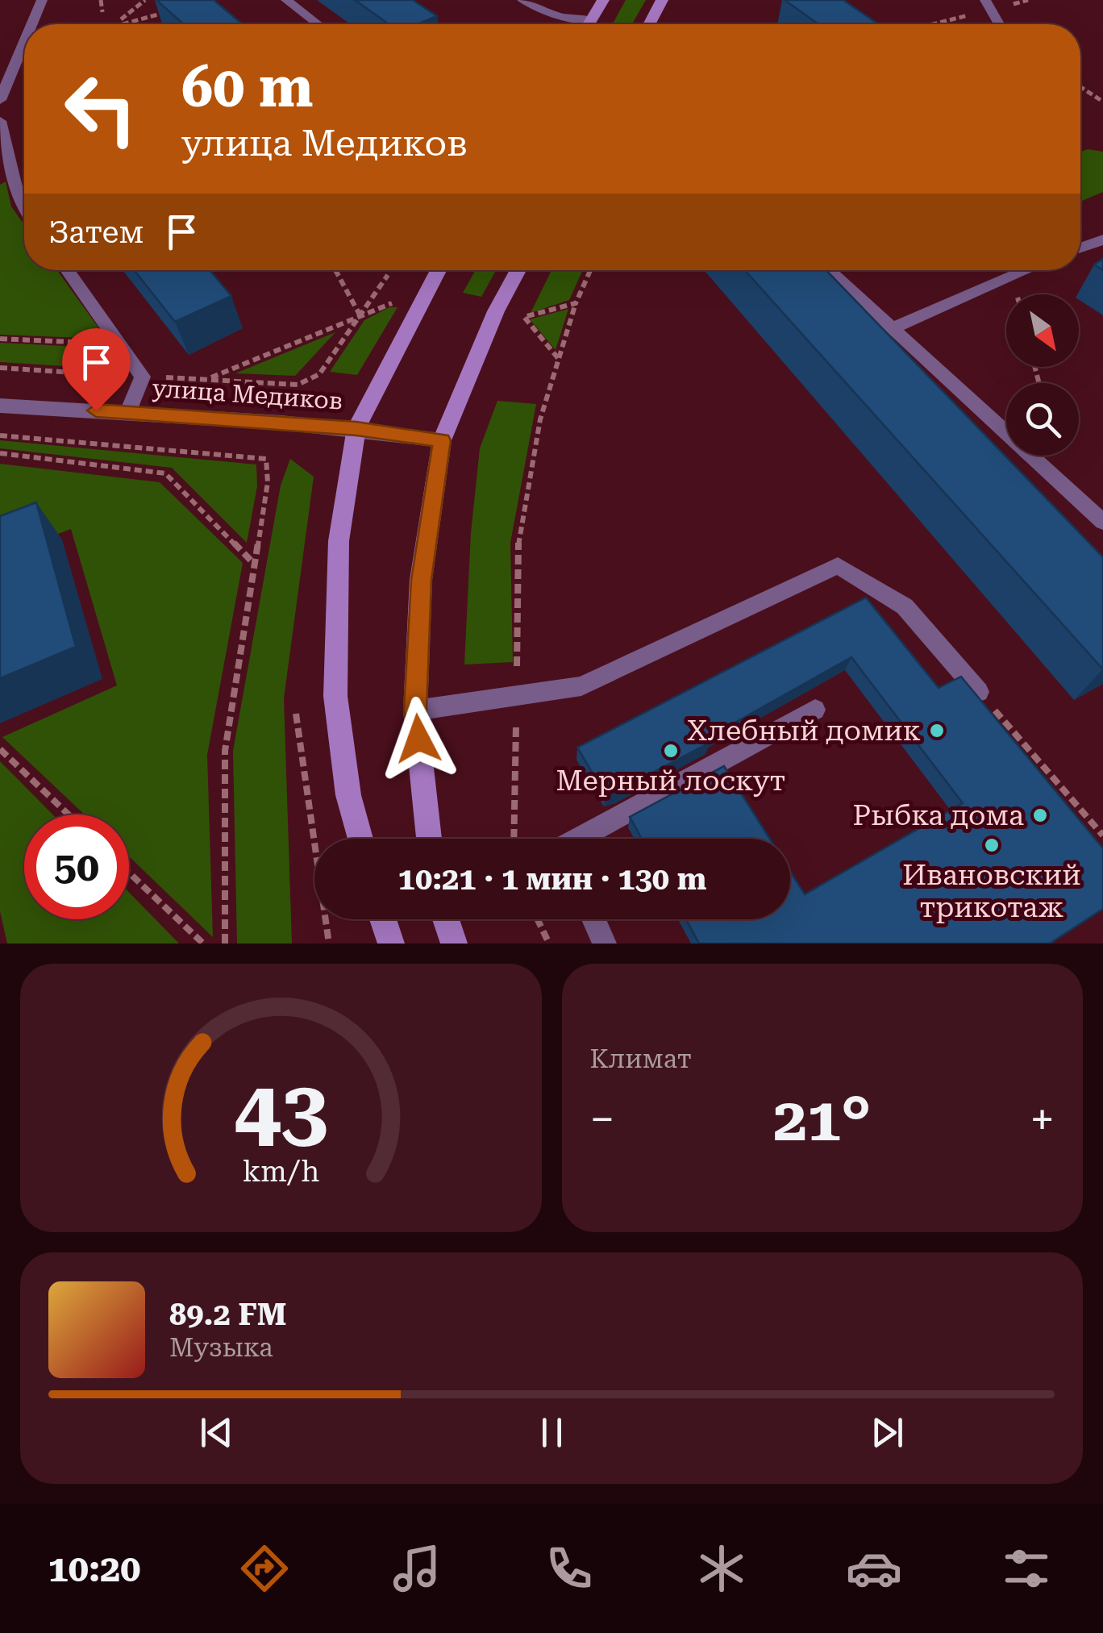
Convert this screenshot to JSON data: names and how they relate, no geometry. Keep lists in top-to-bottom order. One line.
{"streets":{"street":["улица Медиков"]},"places":["Хлебный домик","Мерный лоскут","Рыбка дома","Ивановский трикотаж"],"north":"bottom right","page":{"turn":["60 m","улица Медиков"],"then":"Затем","limit":"50","trip":"10:21 · 1 мин · 130 m","tile":"Климат","heat":["−","21°","+"],"song":["89.2 FM","Музыка"],"tabs":"10:20","gauge":["43","km/h"]}}
